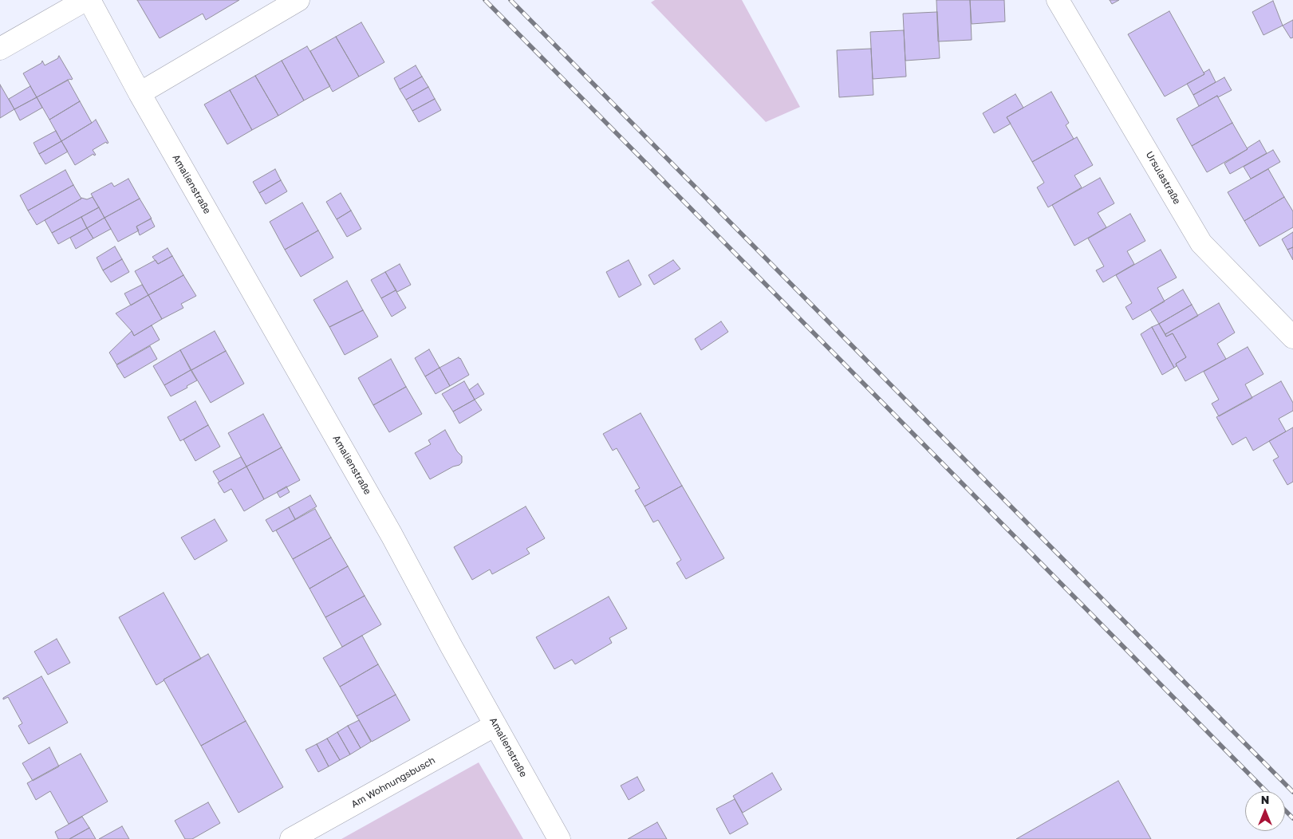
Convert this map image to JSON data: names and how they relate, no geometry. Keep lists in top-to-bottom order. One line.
{"streets":{"street":["Ursulastraße","Amalienstraße","Am Wohnungsbusch"]},"crossings":[["Amalienstraße","Am Wohnungsbusch"]],"north":"top"}
